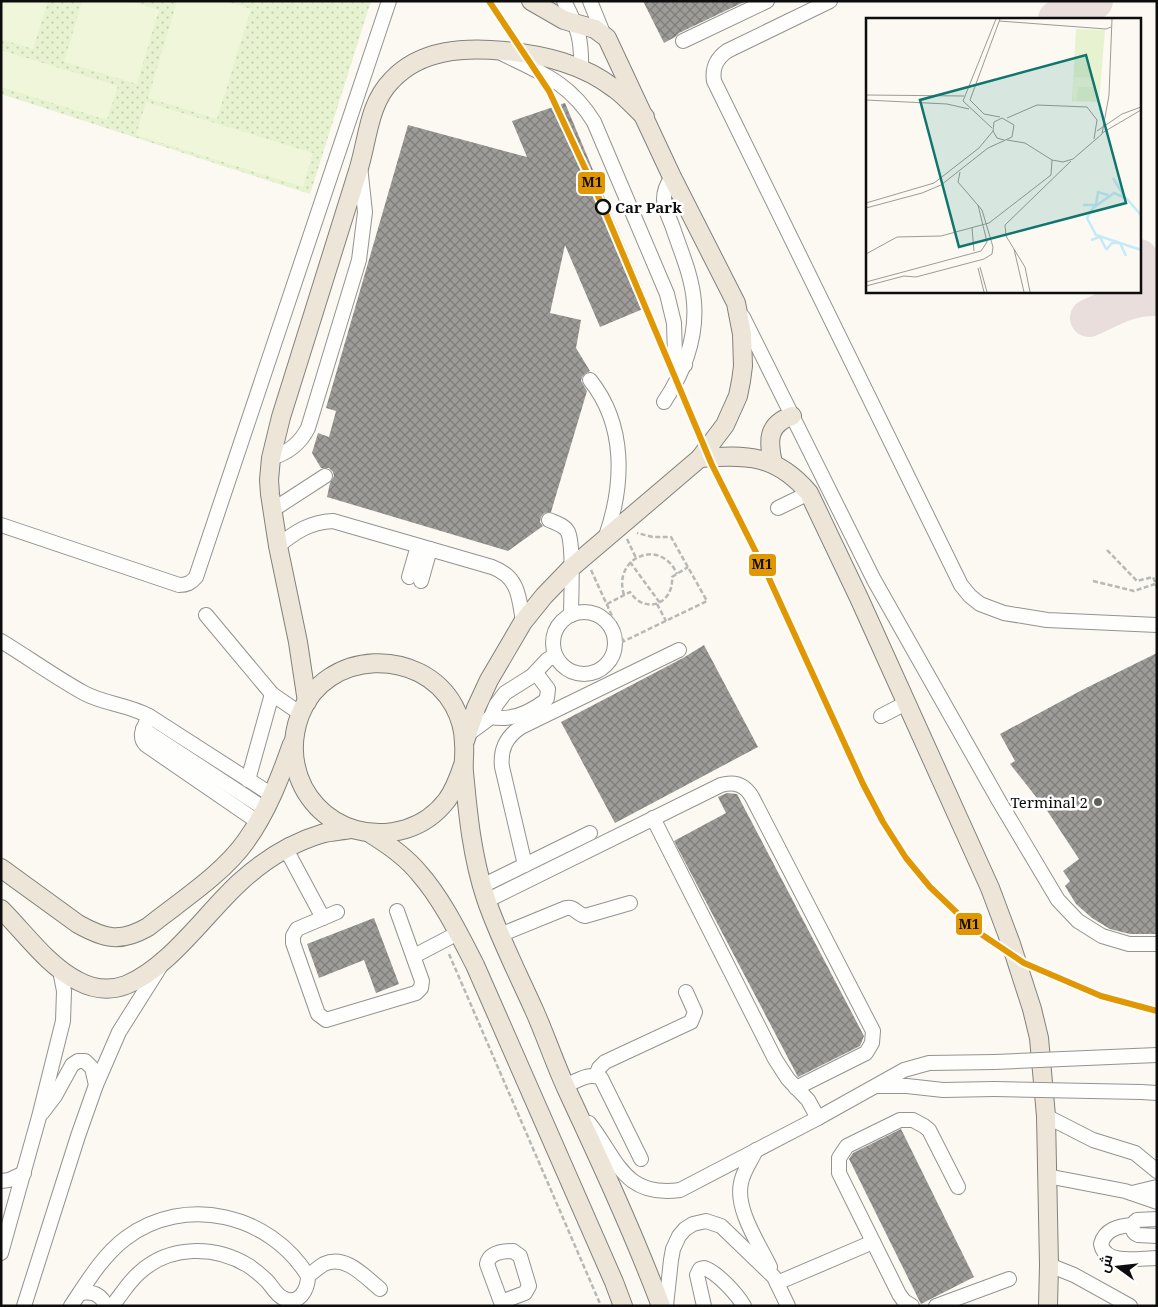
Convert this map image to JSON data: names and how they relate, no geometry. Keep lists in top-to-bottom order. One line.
{"places":["Car Park","Terminal 2"],"lines":["transit line M1"],"north":"left"}
